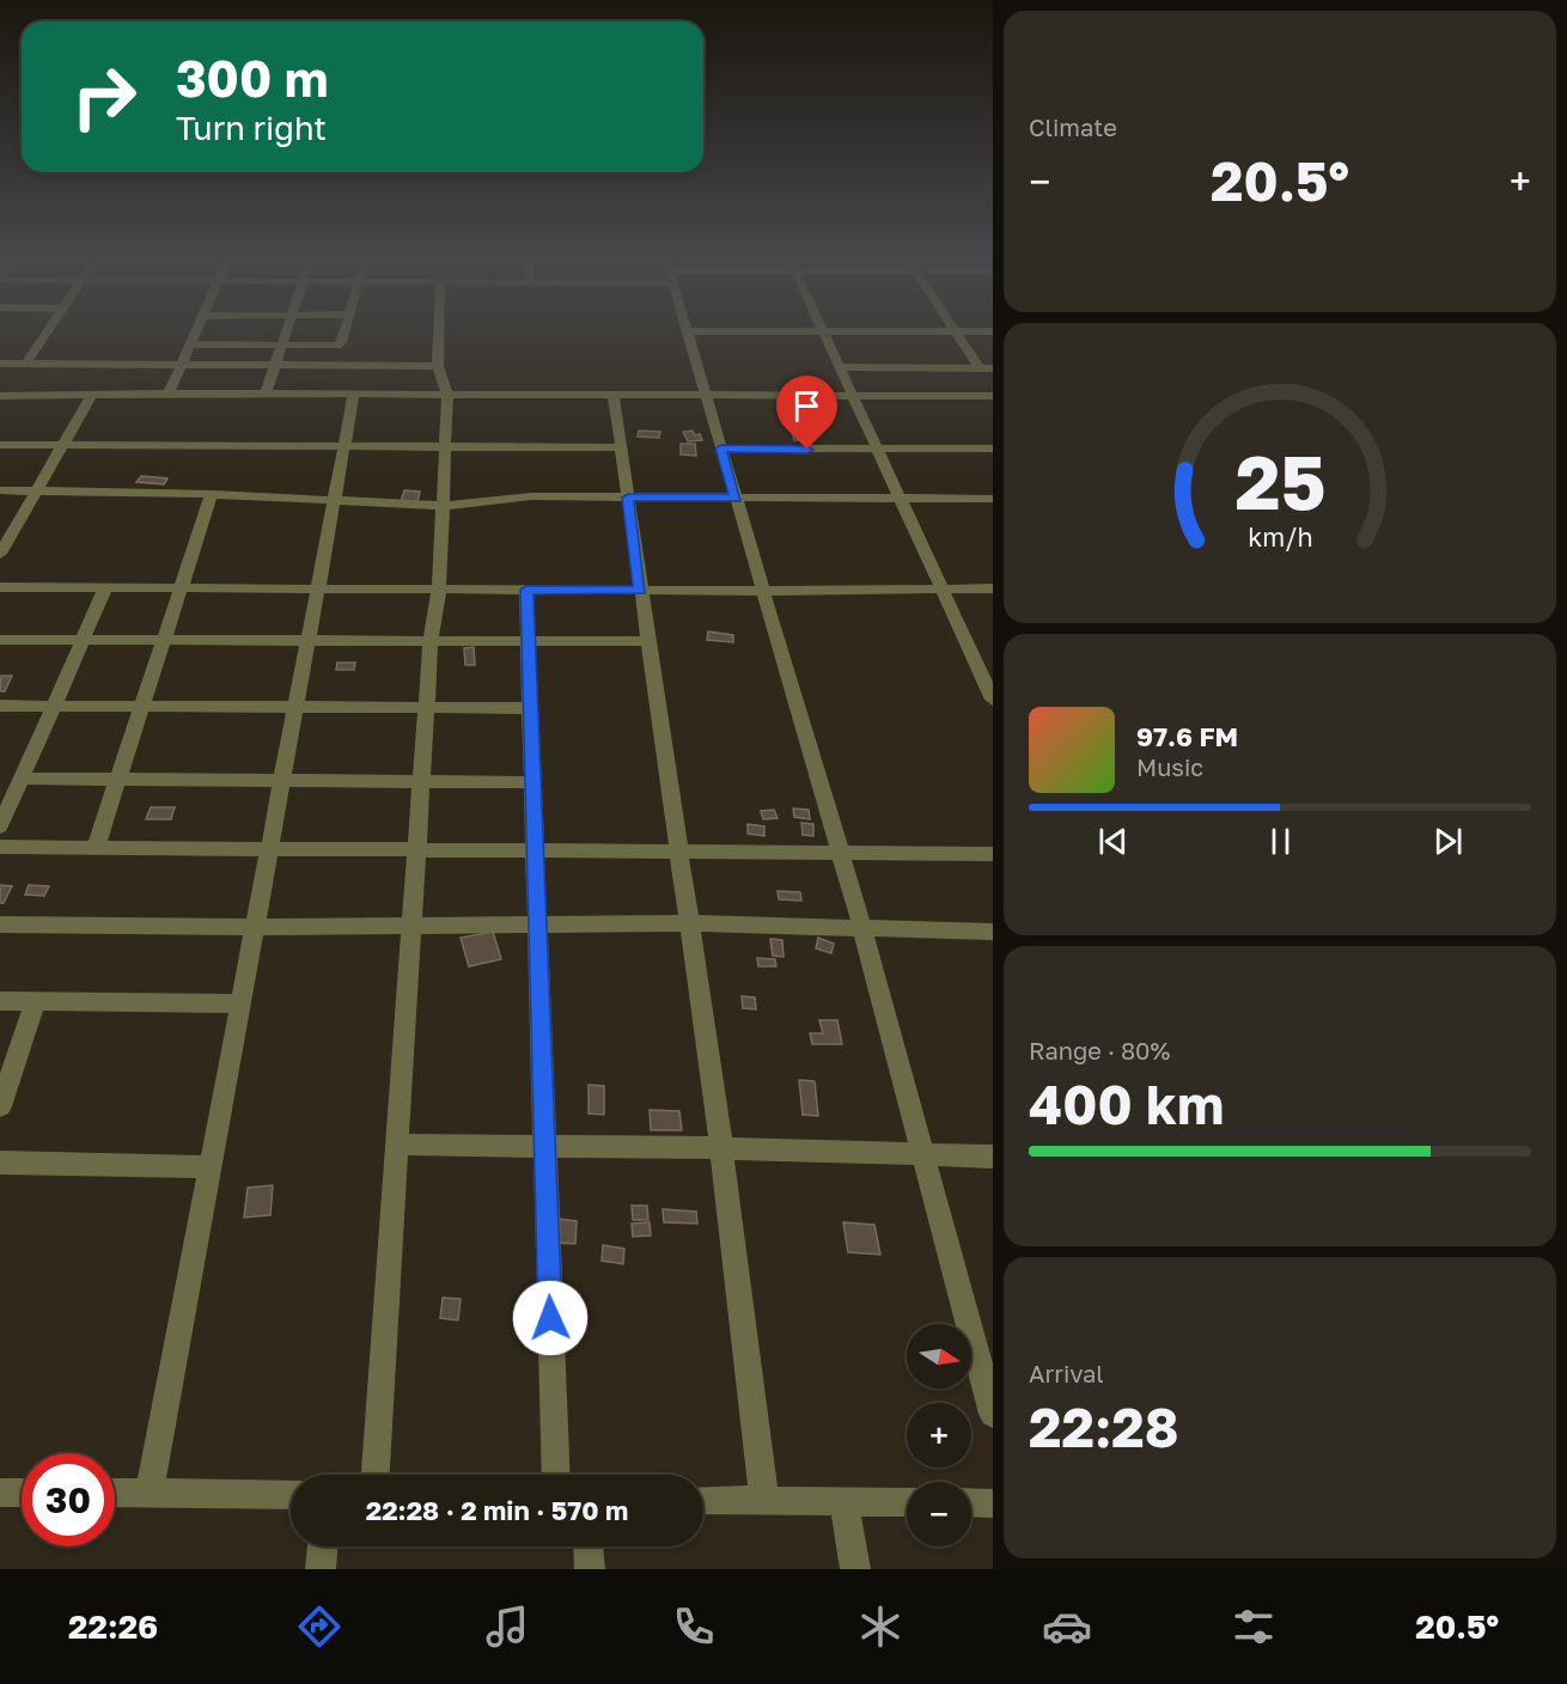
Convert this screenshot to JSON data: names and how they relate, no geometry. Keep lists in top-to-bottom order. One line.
{"north":"right","page":{"tile":["Climate",["Range · 80%","400 km"],["Arrival","22:28"]],"turn":["300 m","Turn right"],"heat":["−","20.5°","+"],"song":["97.6 FM","Music"],"map_buttons":["+","−"],"limit":"30","trip":"22:28 · 2 min · 570 m","tabs":["22:26","20.5°"],"gauge":["25","km/h"]}}
